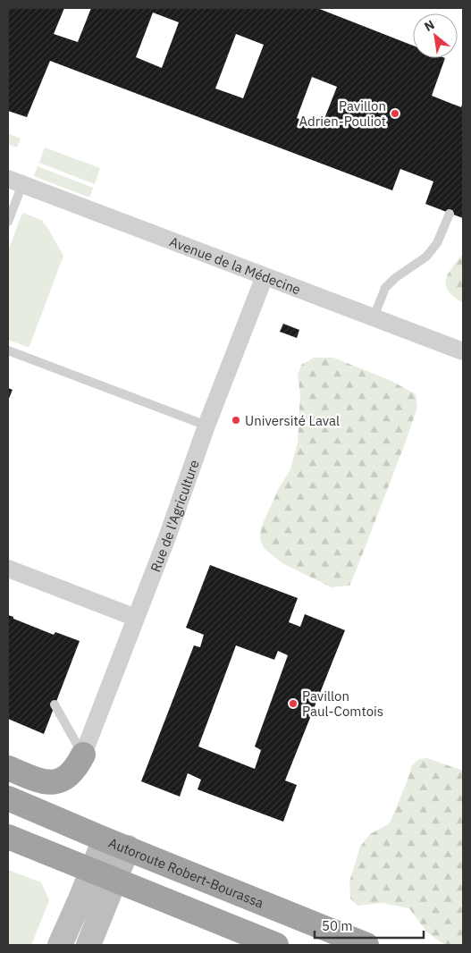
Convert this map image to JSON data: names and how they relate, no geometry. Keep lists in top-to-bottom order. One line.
{"streets":{"highway":["Autoroute Robert-Bourassa"],"street":["Avenue de la Médecine","Rue de l'Agriculture"]},"crossings":[["Avenue de la Médecine","Rue de l'Agriculture"]],"places":["Pavillon Adrien-Pouliot","Université Laval","Pavillon Paul-Comtois"],"scale_bar":"50 m","north":"top left"}
